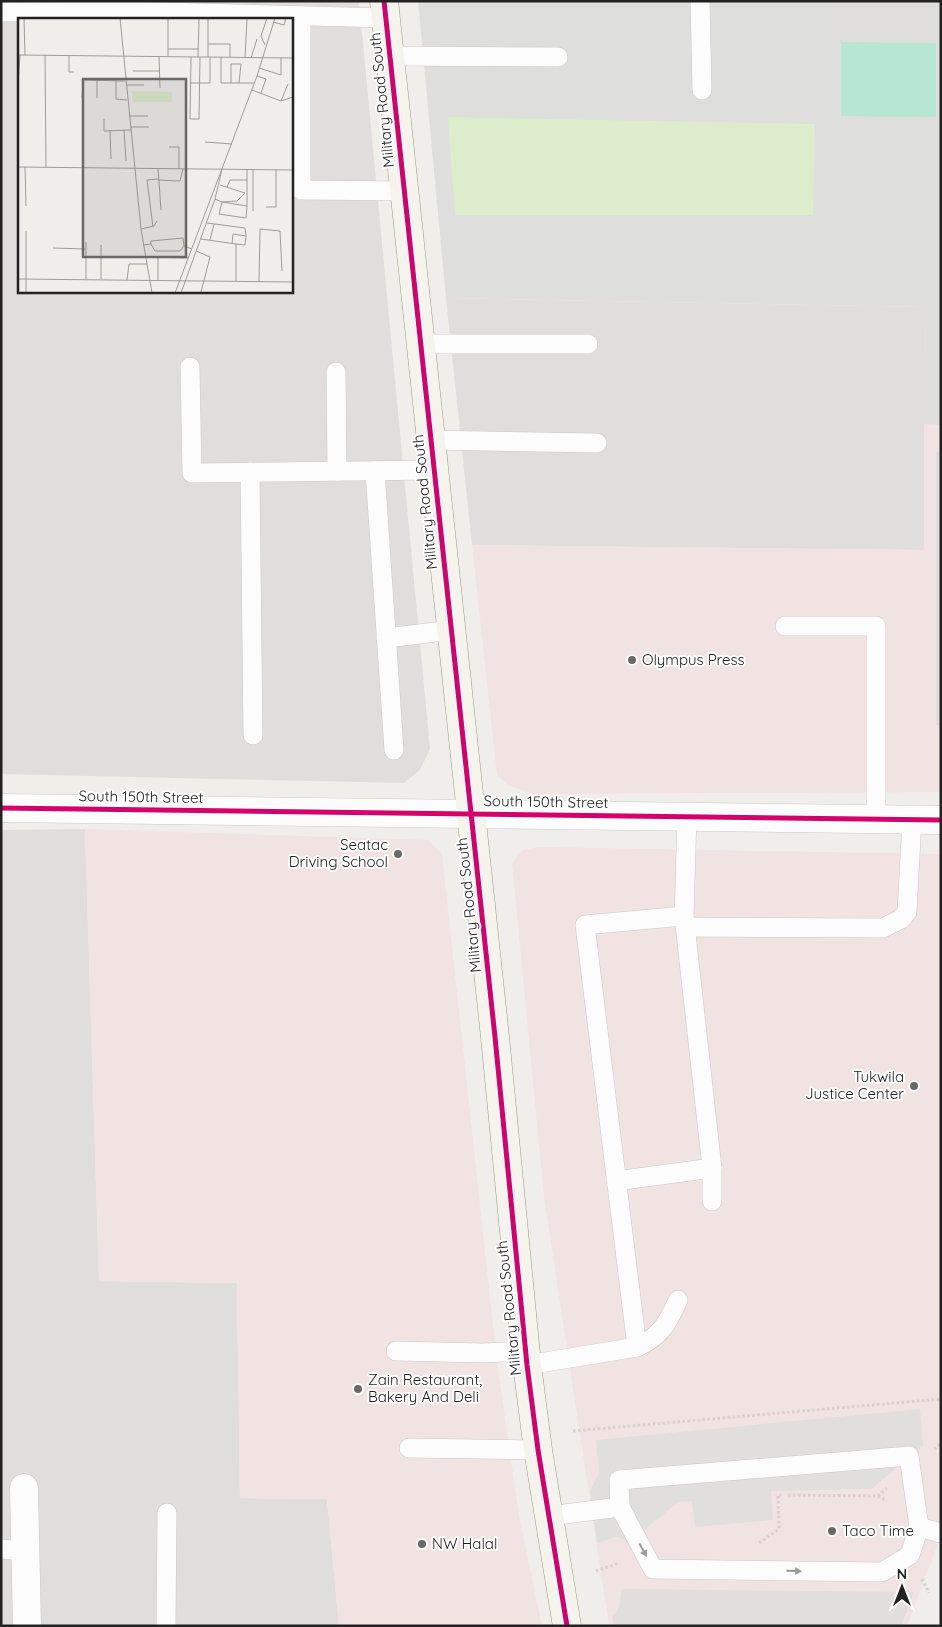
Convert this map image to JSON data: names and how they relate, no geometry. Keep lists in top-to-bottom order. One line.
{"streets":{"street":["Military Road South","South 150th Street"]},"crossings":[["Military Road South","South 150th Street"]],"places":["Olympus Press","Seatac Driving School","Tukwila Justice Center","Zain Restaurant, Bakery And Deli","Taco Time","NW Halal"],"north":"top"}
